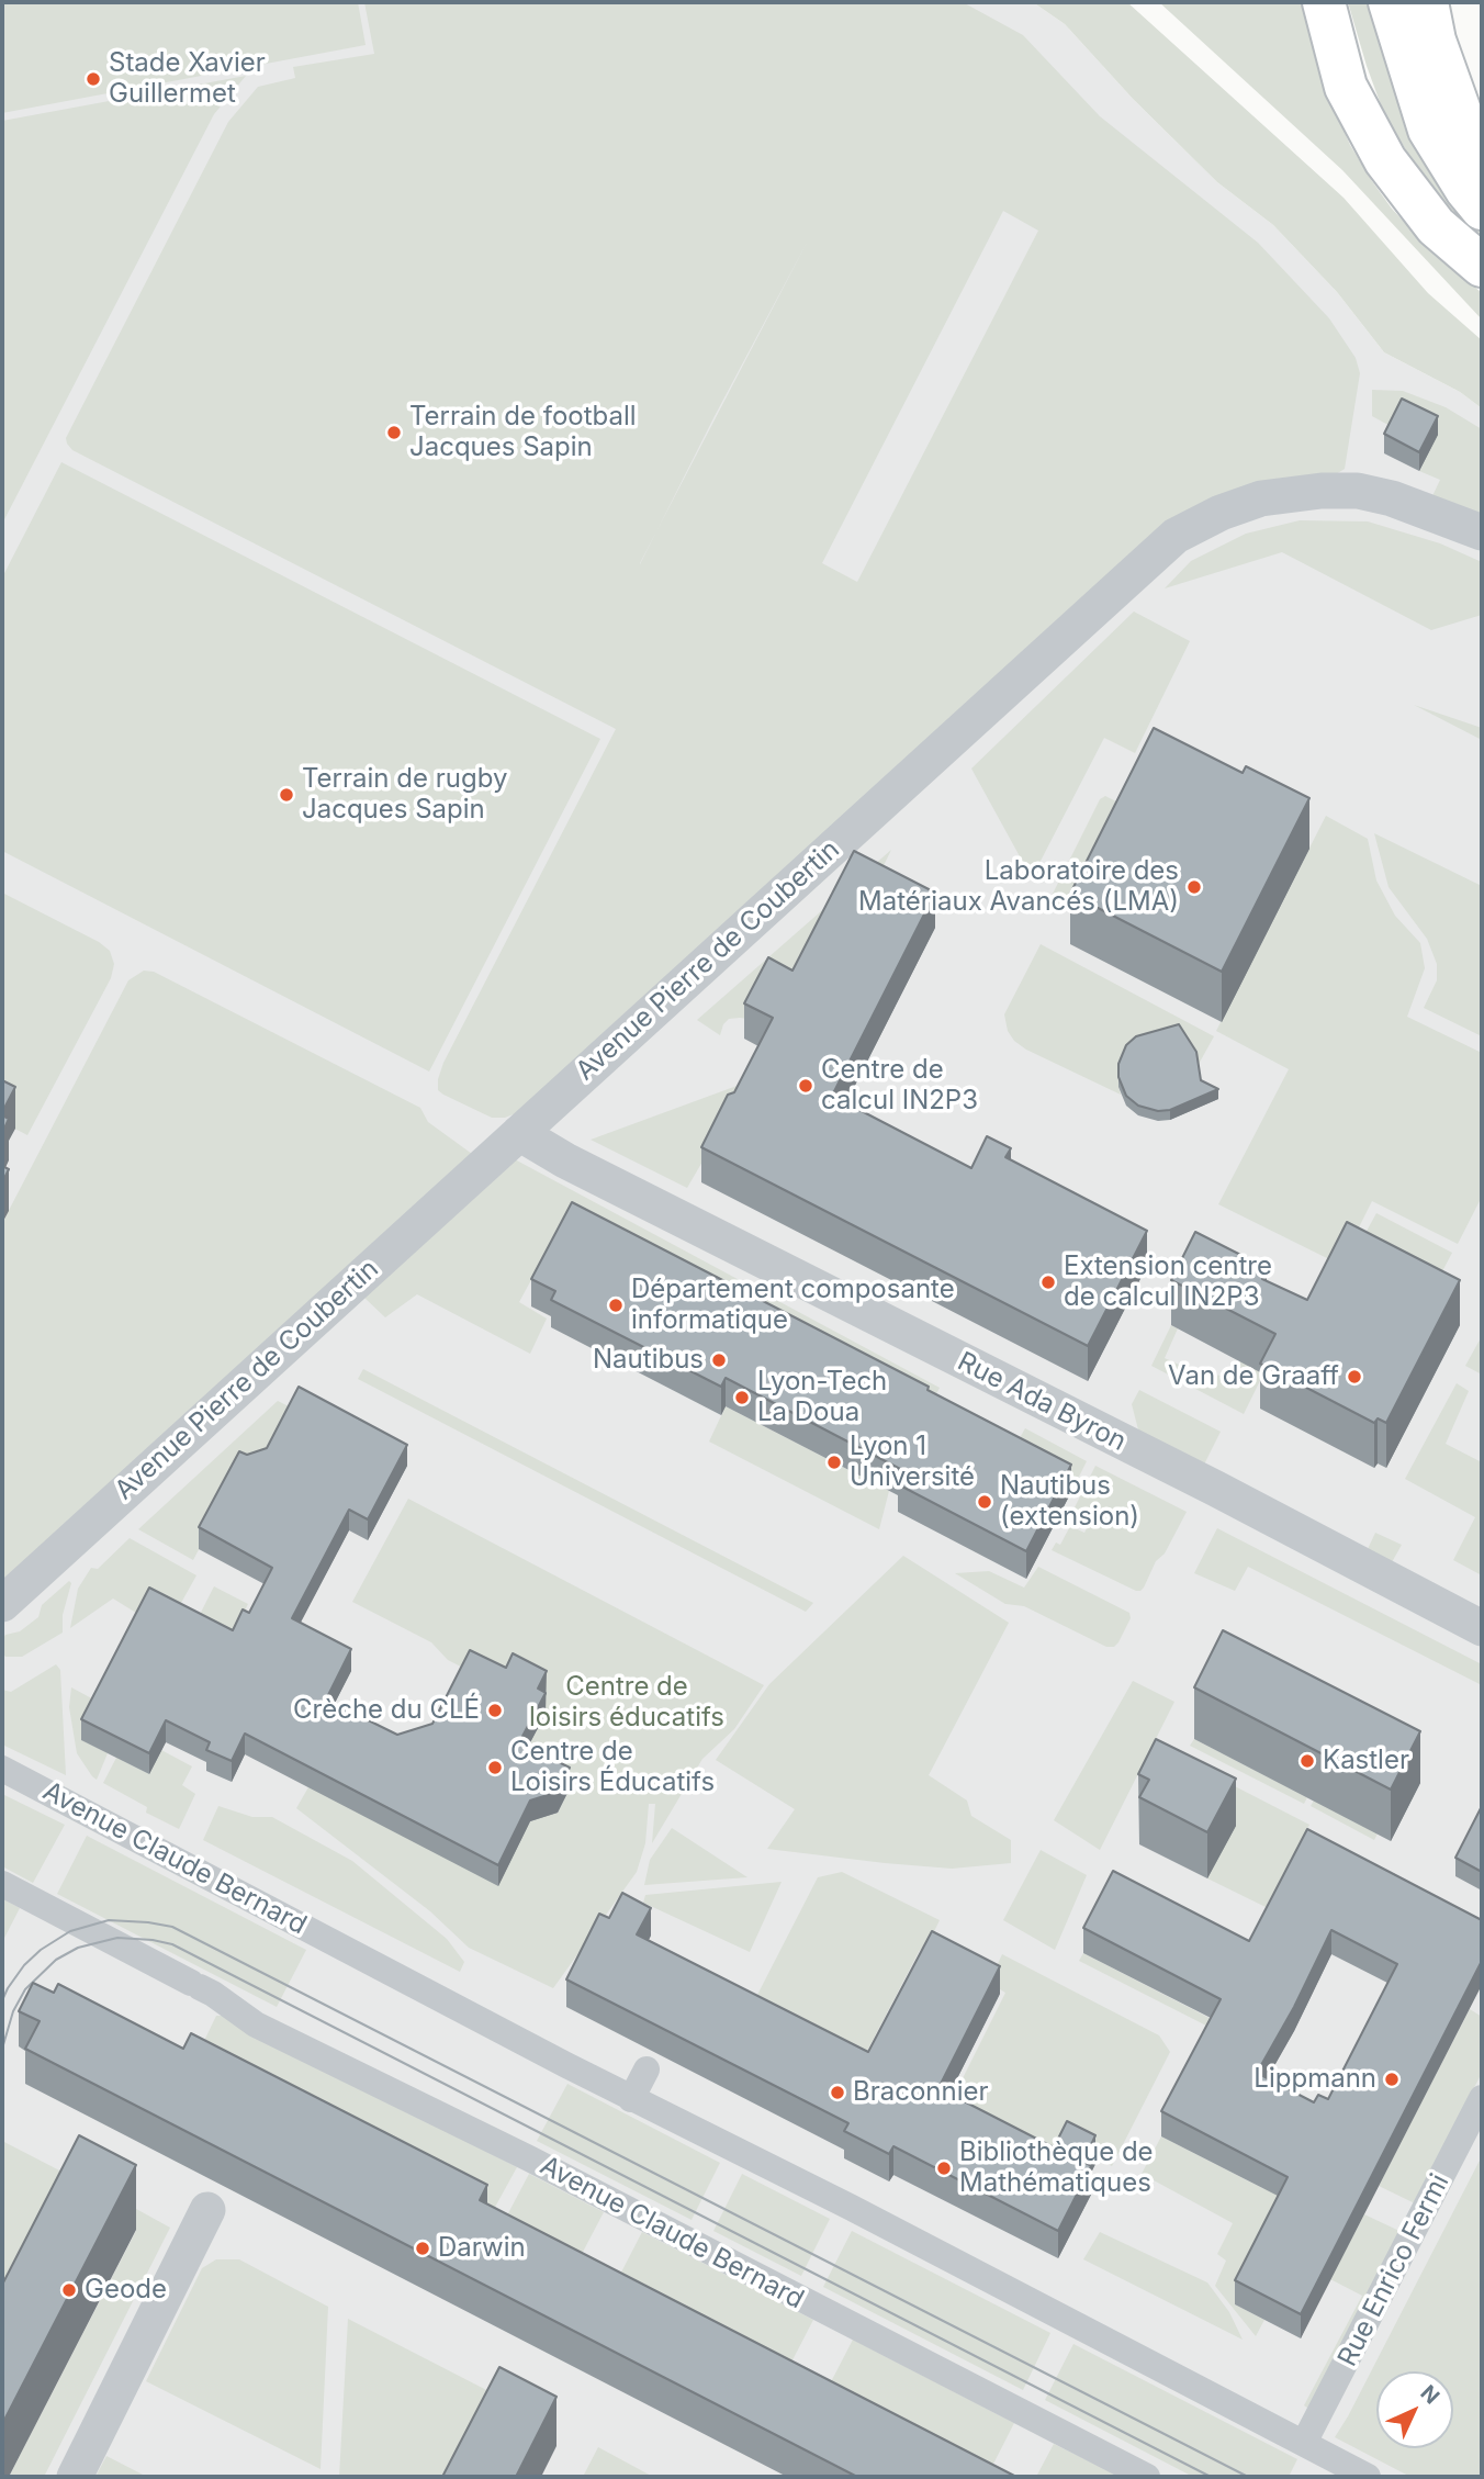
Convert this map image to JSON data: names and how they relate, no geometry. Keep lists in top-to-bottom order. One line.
{"streets":{"street":["Avenue Pierre de Coubertin","Rue Ada Byron","Avenue Claude Bernard","Rue Enrico Fermi"]},"crossings":[["Avenue Pierre de Coubertin","Rue Ada Byron"],["Avenue Claude Bernard","Rue Enrico Fermi"]],"parks":["Centre de loisirs éducatifs"],"places":["Stade Xavier Guillermet","Terrain de football Jacques Sapin","Terrain de rugby Jacques Sapin","Laboratoire des Matériaux Avancés (LMA)","Centre de calcul IN2P3","Extension centre de calcul IN2P3","Département composante informatique","Nautibus","Van de Graaff","Lyon-Tech La Doua","Lyon 1 Université","Nautibus (extension)","Crèche du CLÉ","Kastler","Centre de Loisirs Éducatifs","Lippmann","Braconnier","Bibliothèque de Mathématiques","Darwin","Geode"],"north":"top right"}
